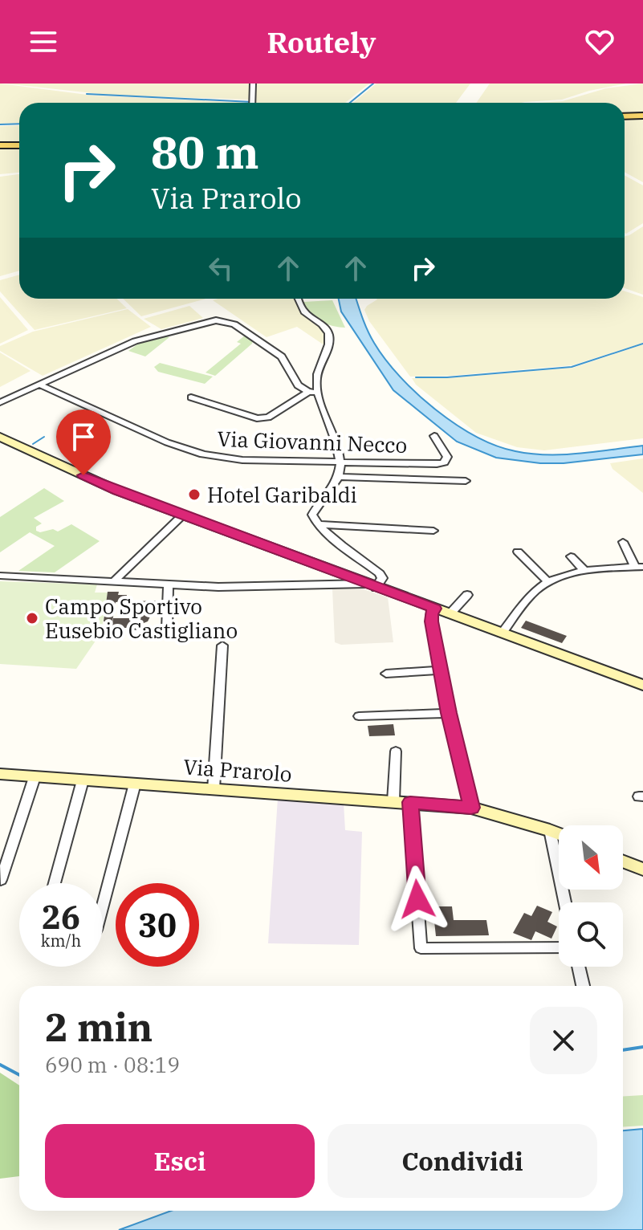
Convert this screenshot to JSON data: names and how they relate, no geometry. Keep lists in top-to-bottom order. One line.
{"streets":{"main road":["Via Prarolo"],"street":["Via Giovanni Necco"]},"places":["Hotel Garibaldi","Campo Sportivo Eusebio Castigliano"],"north":"bottom right","page":{"header":"Routely","turn":["80 m","Via Prarolo"],"speed":"26 km/h","limit":"30","heading":["2 min","690 m · 08:19"],"buttons":["Esci","Condividi"]}}
